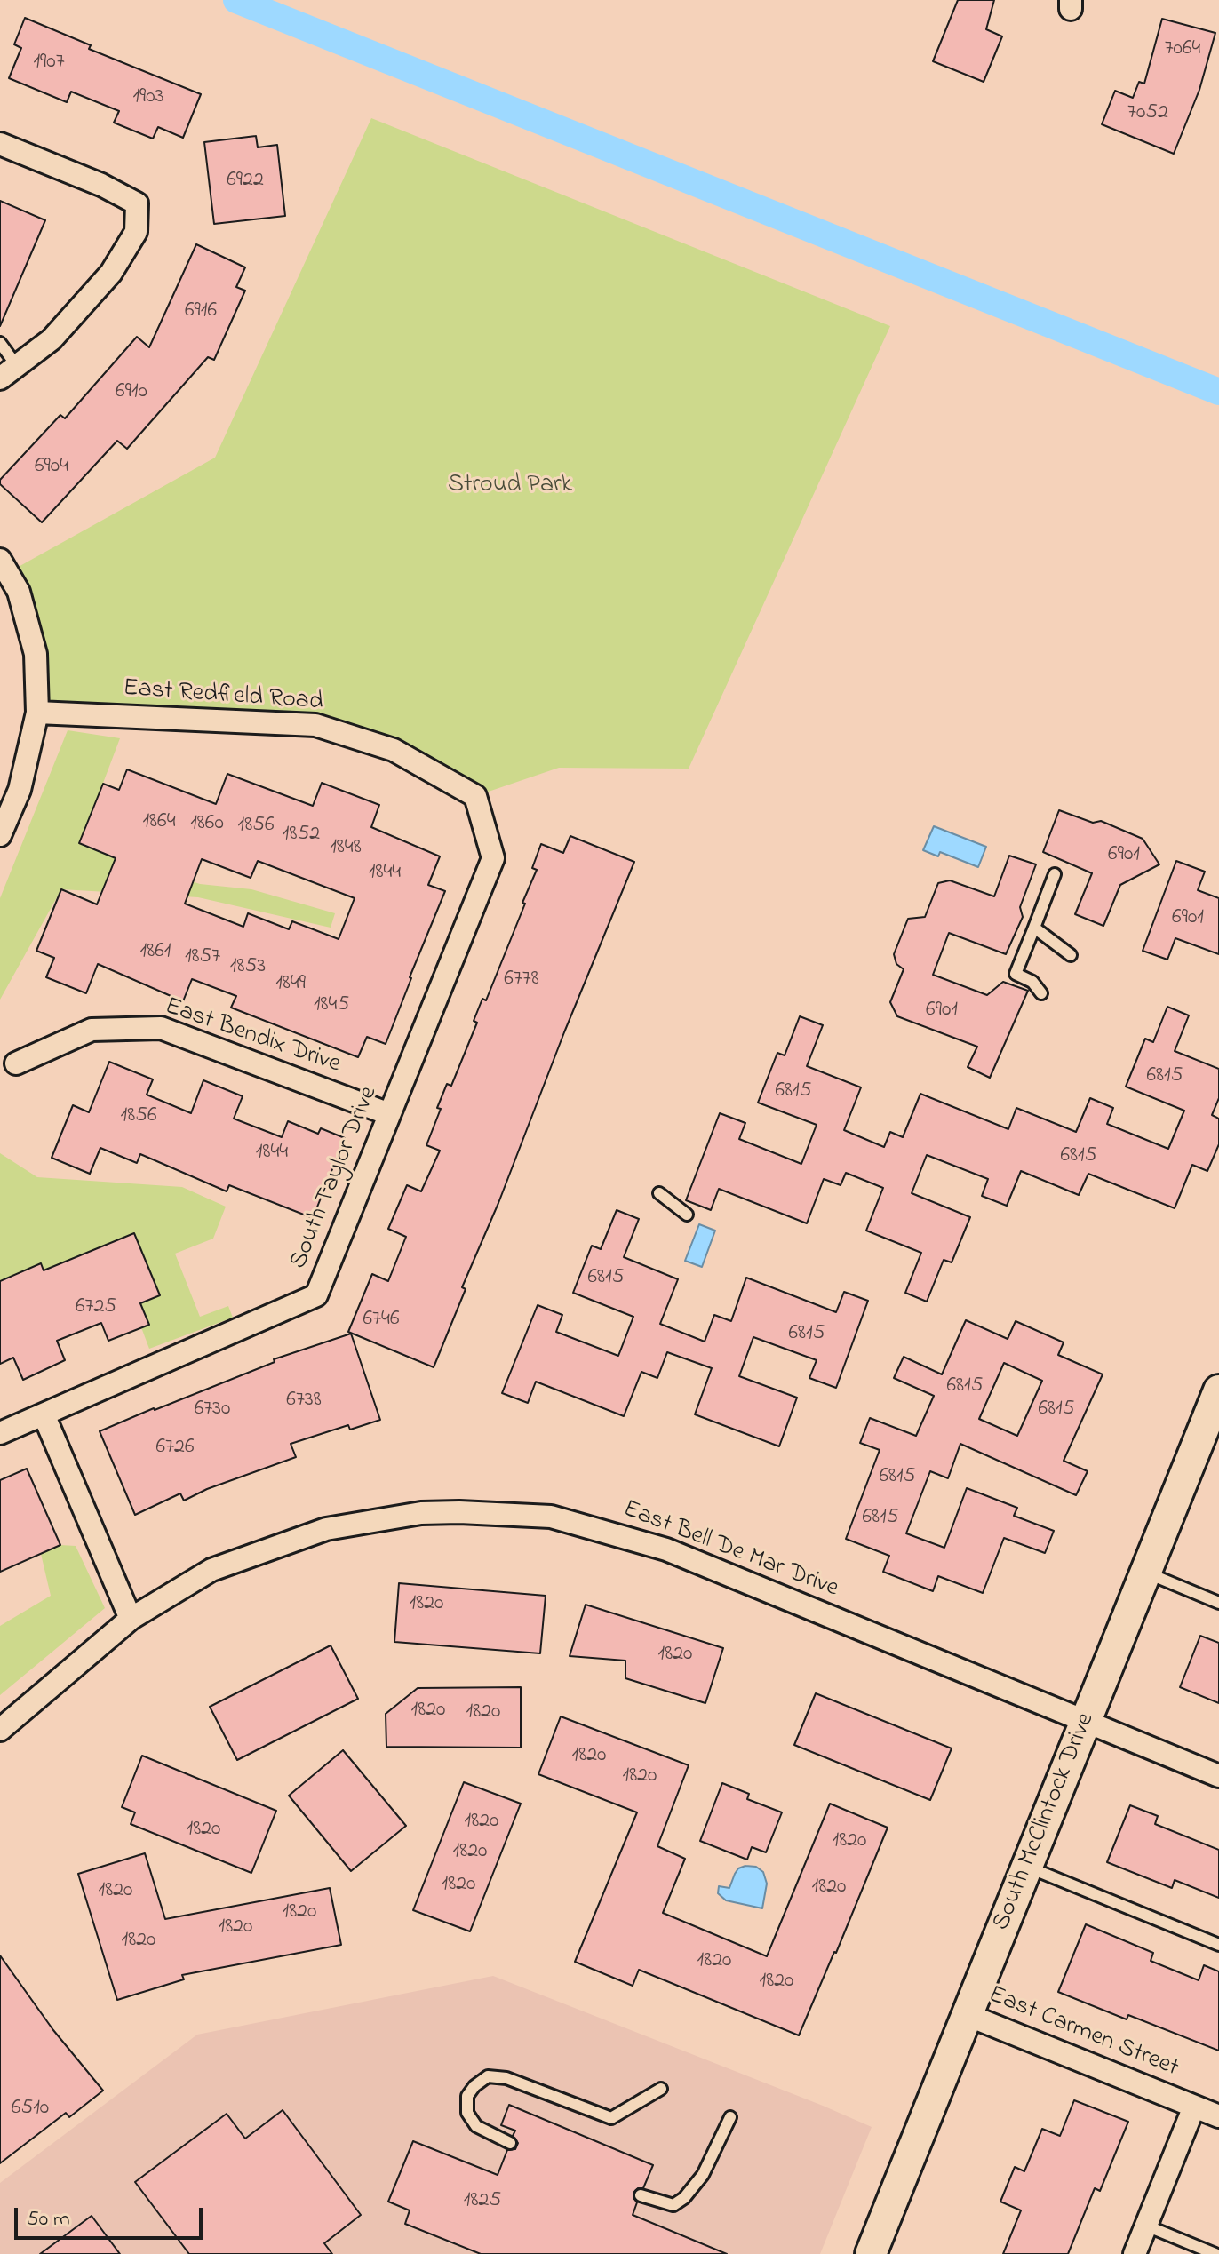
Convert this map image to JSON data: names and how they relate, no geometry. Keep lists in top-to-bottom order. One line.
{"streets":{"main road":["South McClintock Drive"],"street":["East Redfield Road","East Bendix Drive","South Taylor Drive","East Bell De Mar Drive","East Carmen Street"]},"crossings":[["East Redfield Road","South Taylor Drive"],["East Bendix Drive","South Taylor Drive"],["East Bell De Mar Drive","South McClintock Drive"],["South McClintock Drive","East Carmen Street"]],"parks":["Stroud Park"],"house_numbers":["7064","1907","1903","7052","6922","6916","6910","6904","1864","1860","1856","1852","1848","6901","1844","6901","1861","1857","1853","6778","1849","1845","6901","6815","6815","1856","1844","6815","6815","6725","6746","6815","6815","6738","6730","6815","6726","6815","6815","1820","1820","1820","1820","1820","1820","1820","1820","1820","1820","1820","1820","1820","1820","1820","1820","1820","1820","6510","1825"],"scale_bar":"50 m"}
